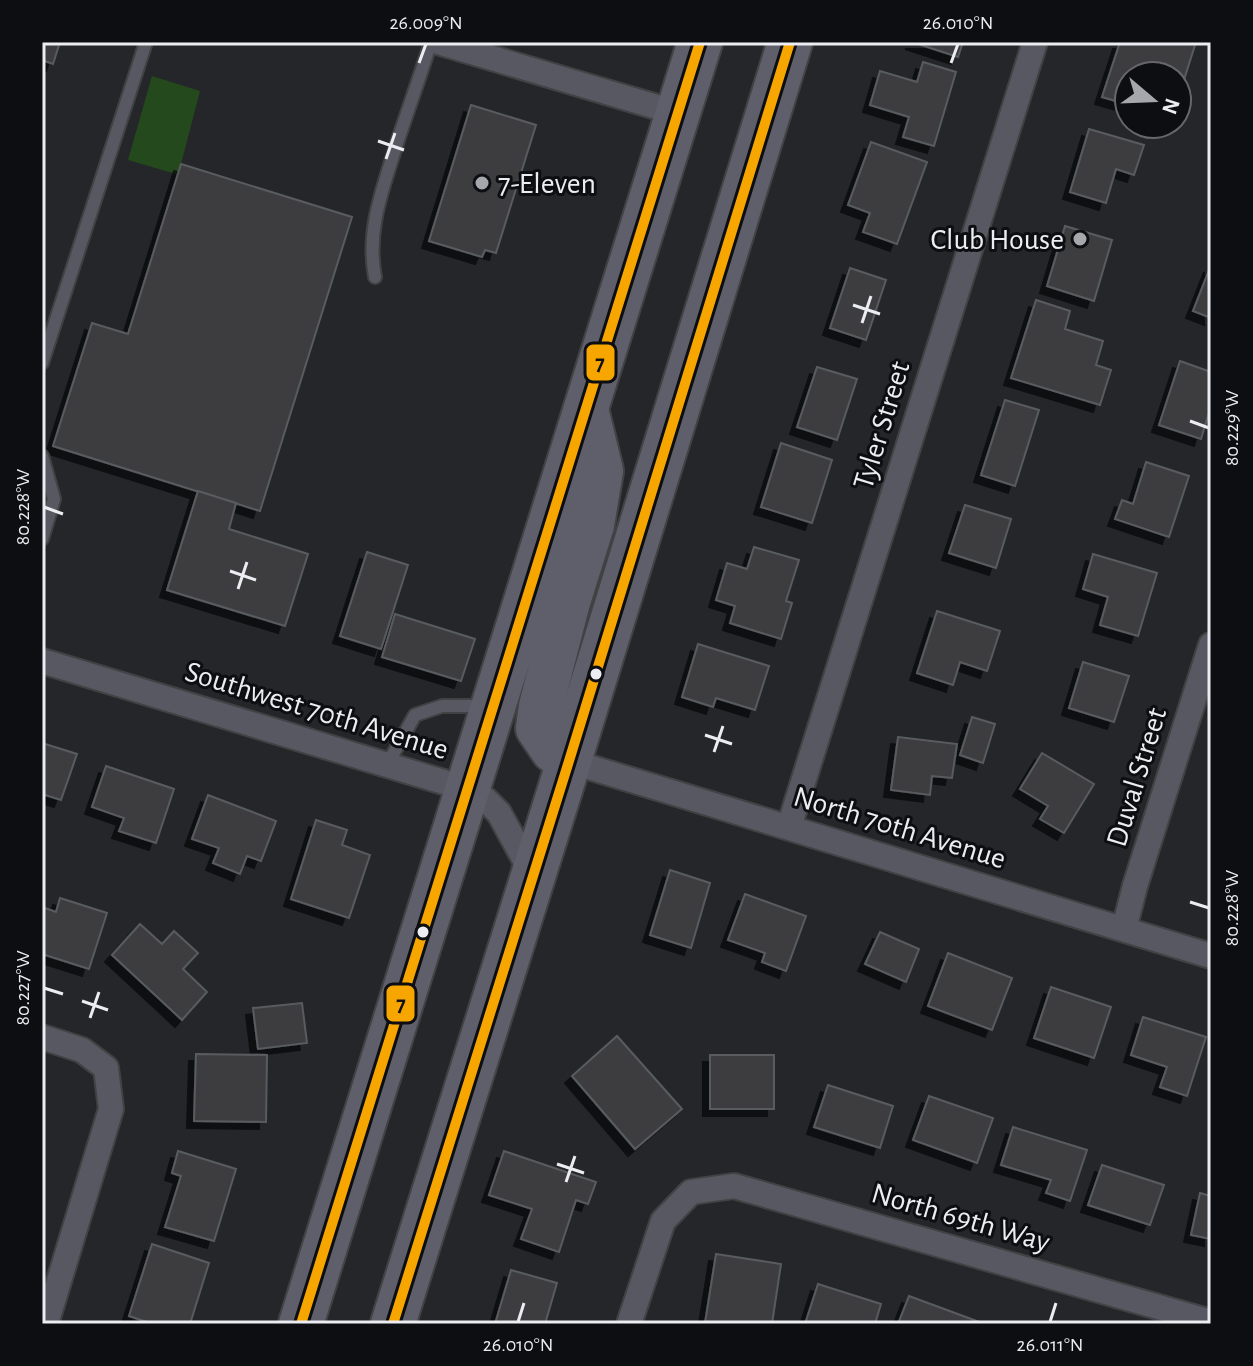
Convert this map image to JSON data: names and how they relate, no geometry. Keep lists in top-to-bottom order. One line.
{"streets":{"street":["Tyler Street","Southwest 70th Avenue","Duval Street","North 70th Avenue","North 69th Way"]},"crossings":[["Tyler Street","North 70th Avenue"],["Duval Street","North 70th Avenue"]],"places":["7-Eleven","Club House"],"lines":["transit line 7"],"north":"right","coordinates":["26.009°N","26.010°N","80.229°W","80.228°W","80.227°W","26.011°N"]}
